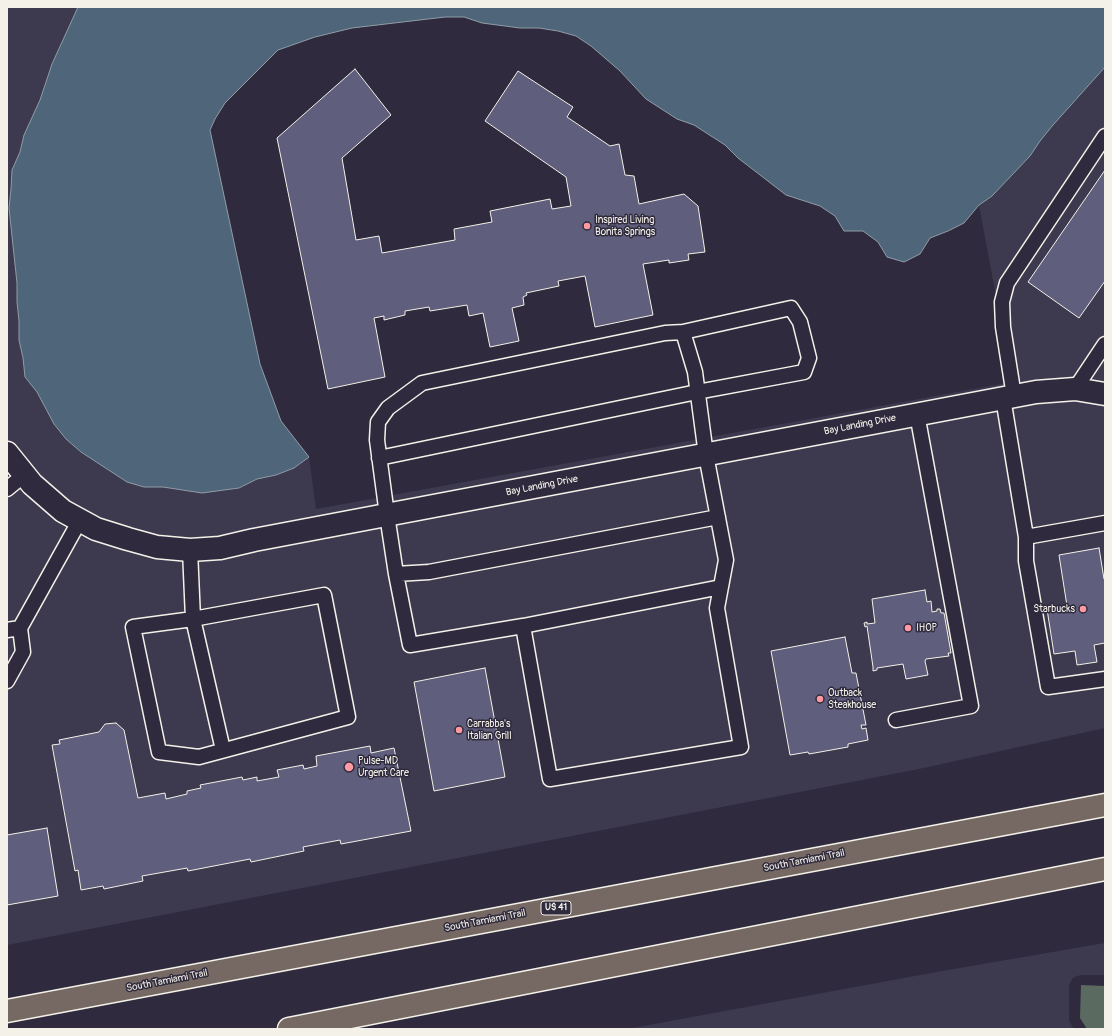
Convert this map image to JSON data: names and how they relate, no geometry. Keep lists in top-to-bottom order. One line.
{"streets":{"main road":["South Tamiami Trail","US 41"],"street":["Bay Landing Drive"]},"places":["Inspired Living Bonita Springs","Starbucks","IHOP","Outback Steakhouse","Carrabba's Italian Grill","Pulse-MD Urgent Care"]}
